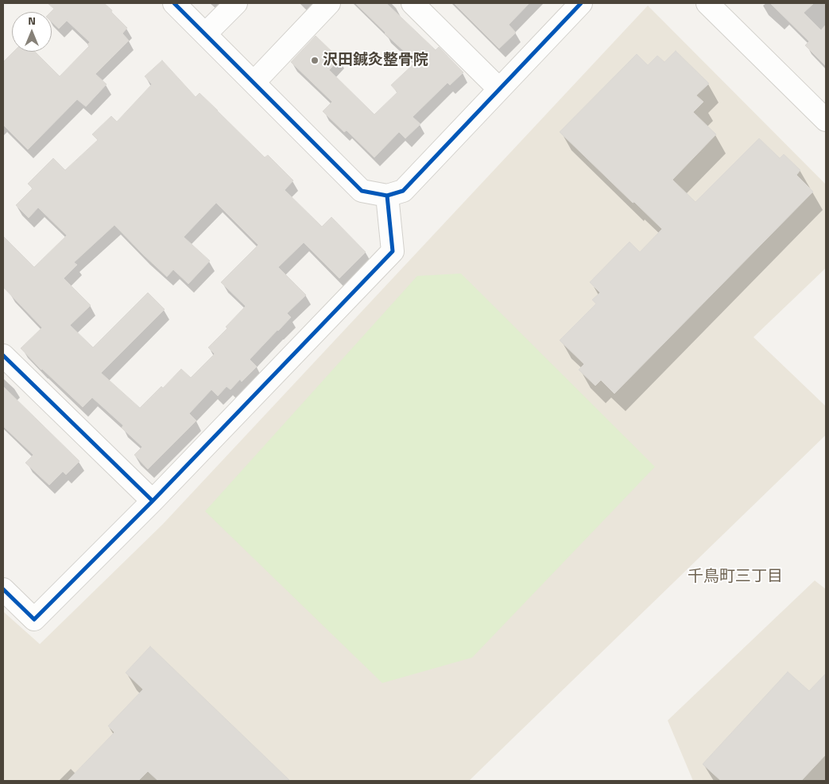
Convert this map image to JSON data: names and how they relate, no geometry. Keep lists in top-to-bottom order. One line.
{"districts":["千鳥町三丁目"],"places":["沢田鍼灸整骨院"],"north":"top"}
